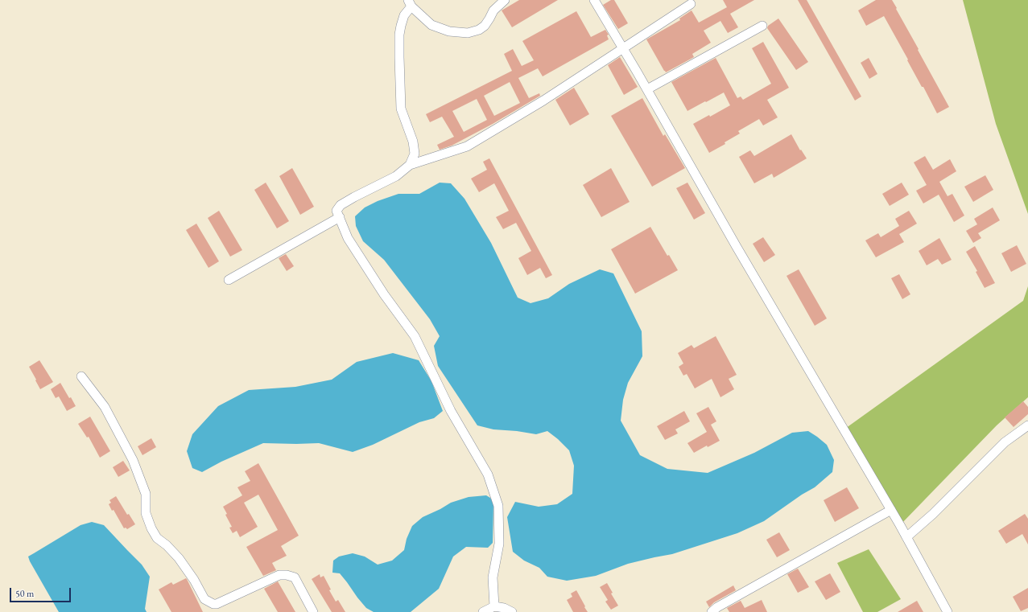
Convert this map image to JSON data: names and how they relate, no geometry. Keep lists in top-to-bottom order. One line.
{"scale_bar":"50 m"}
